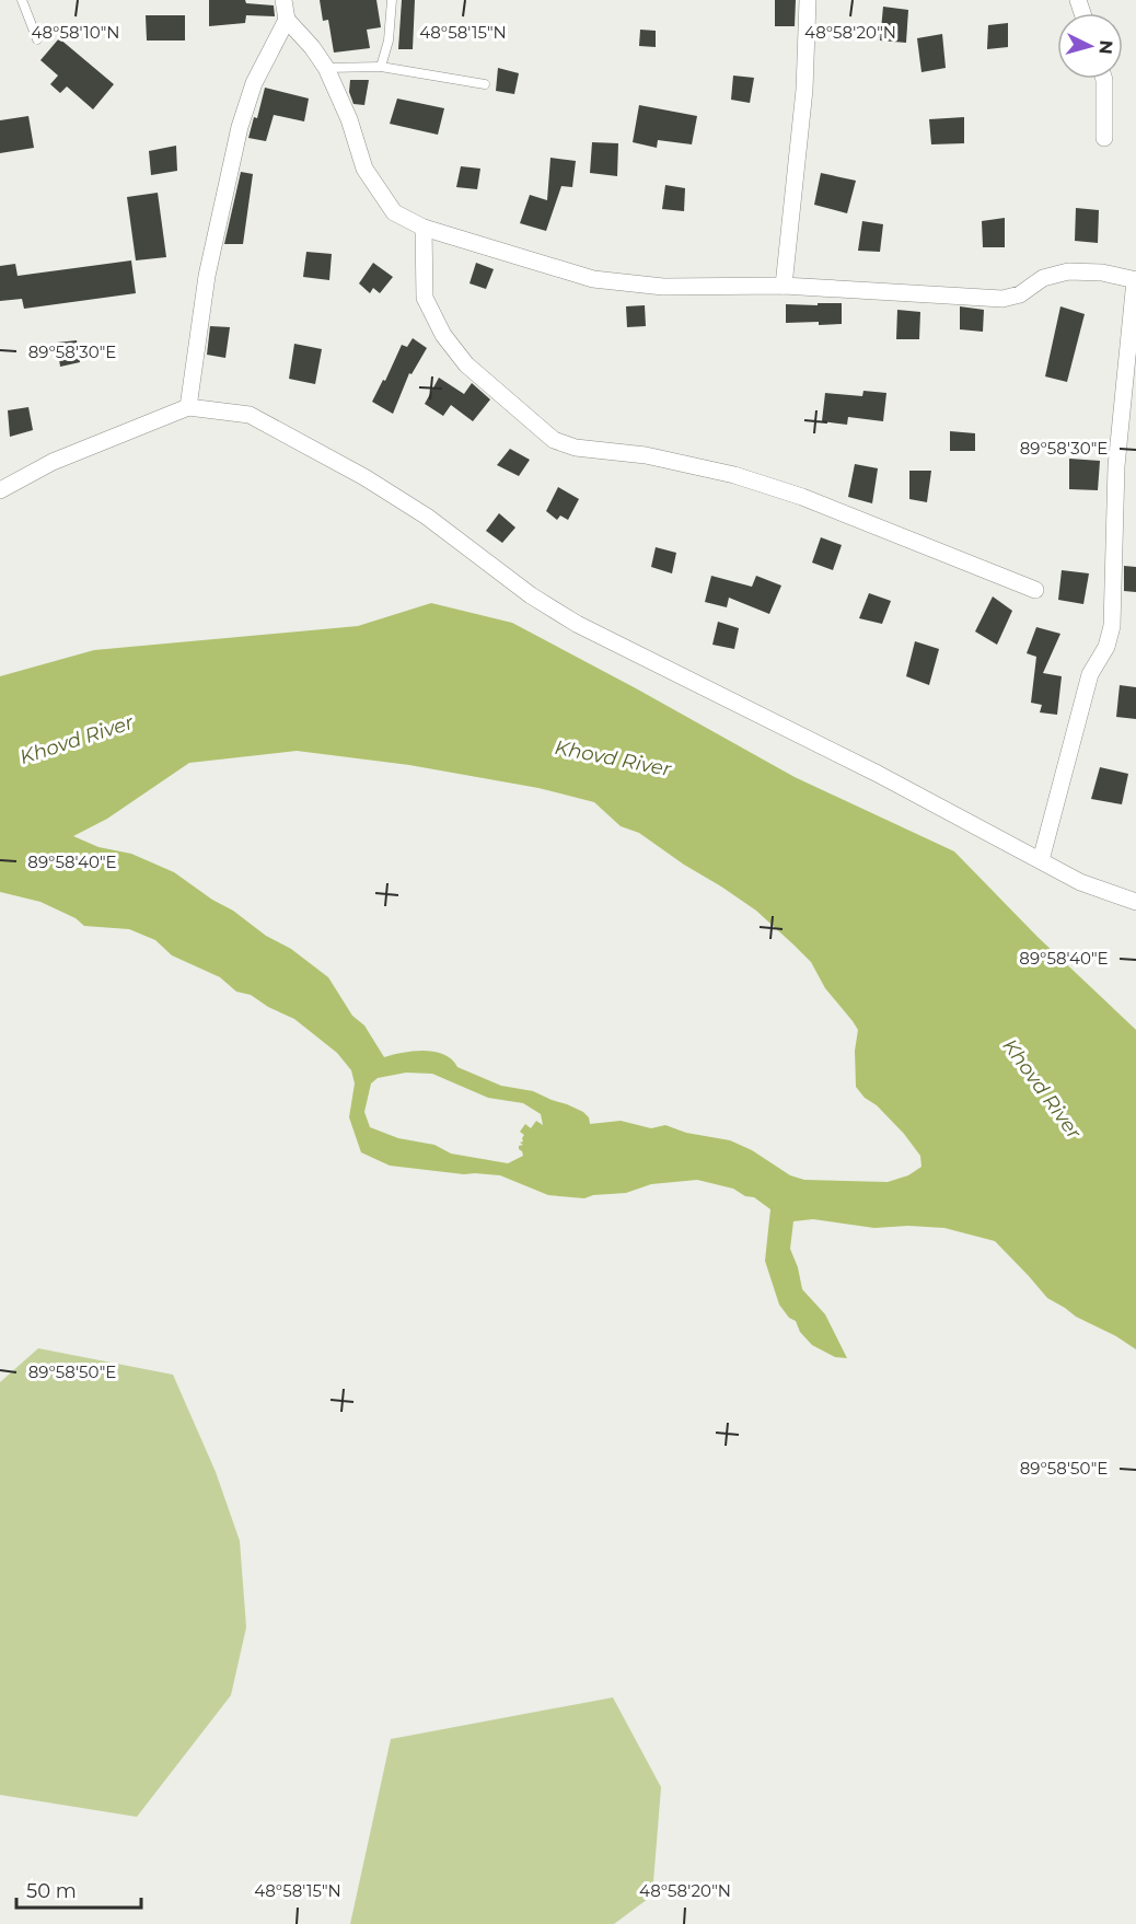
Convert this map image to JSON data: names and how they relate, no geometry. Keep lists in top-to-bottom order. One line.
{"water":["Khovd River"],"scale_bar":"50 m","north":"right","coordinates":["48°58'15\"N","48°58'20\"N","48°58'10\"N","89°58'30\"E","89°58'40\"E","89°58'50\"E"]}
